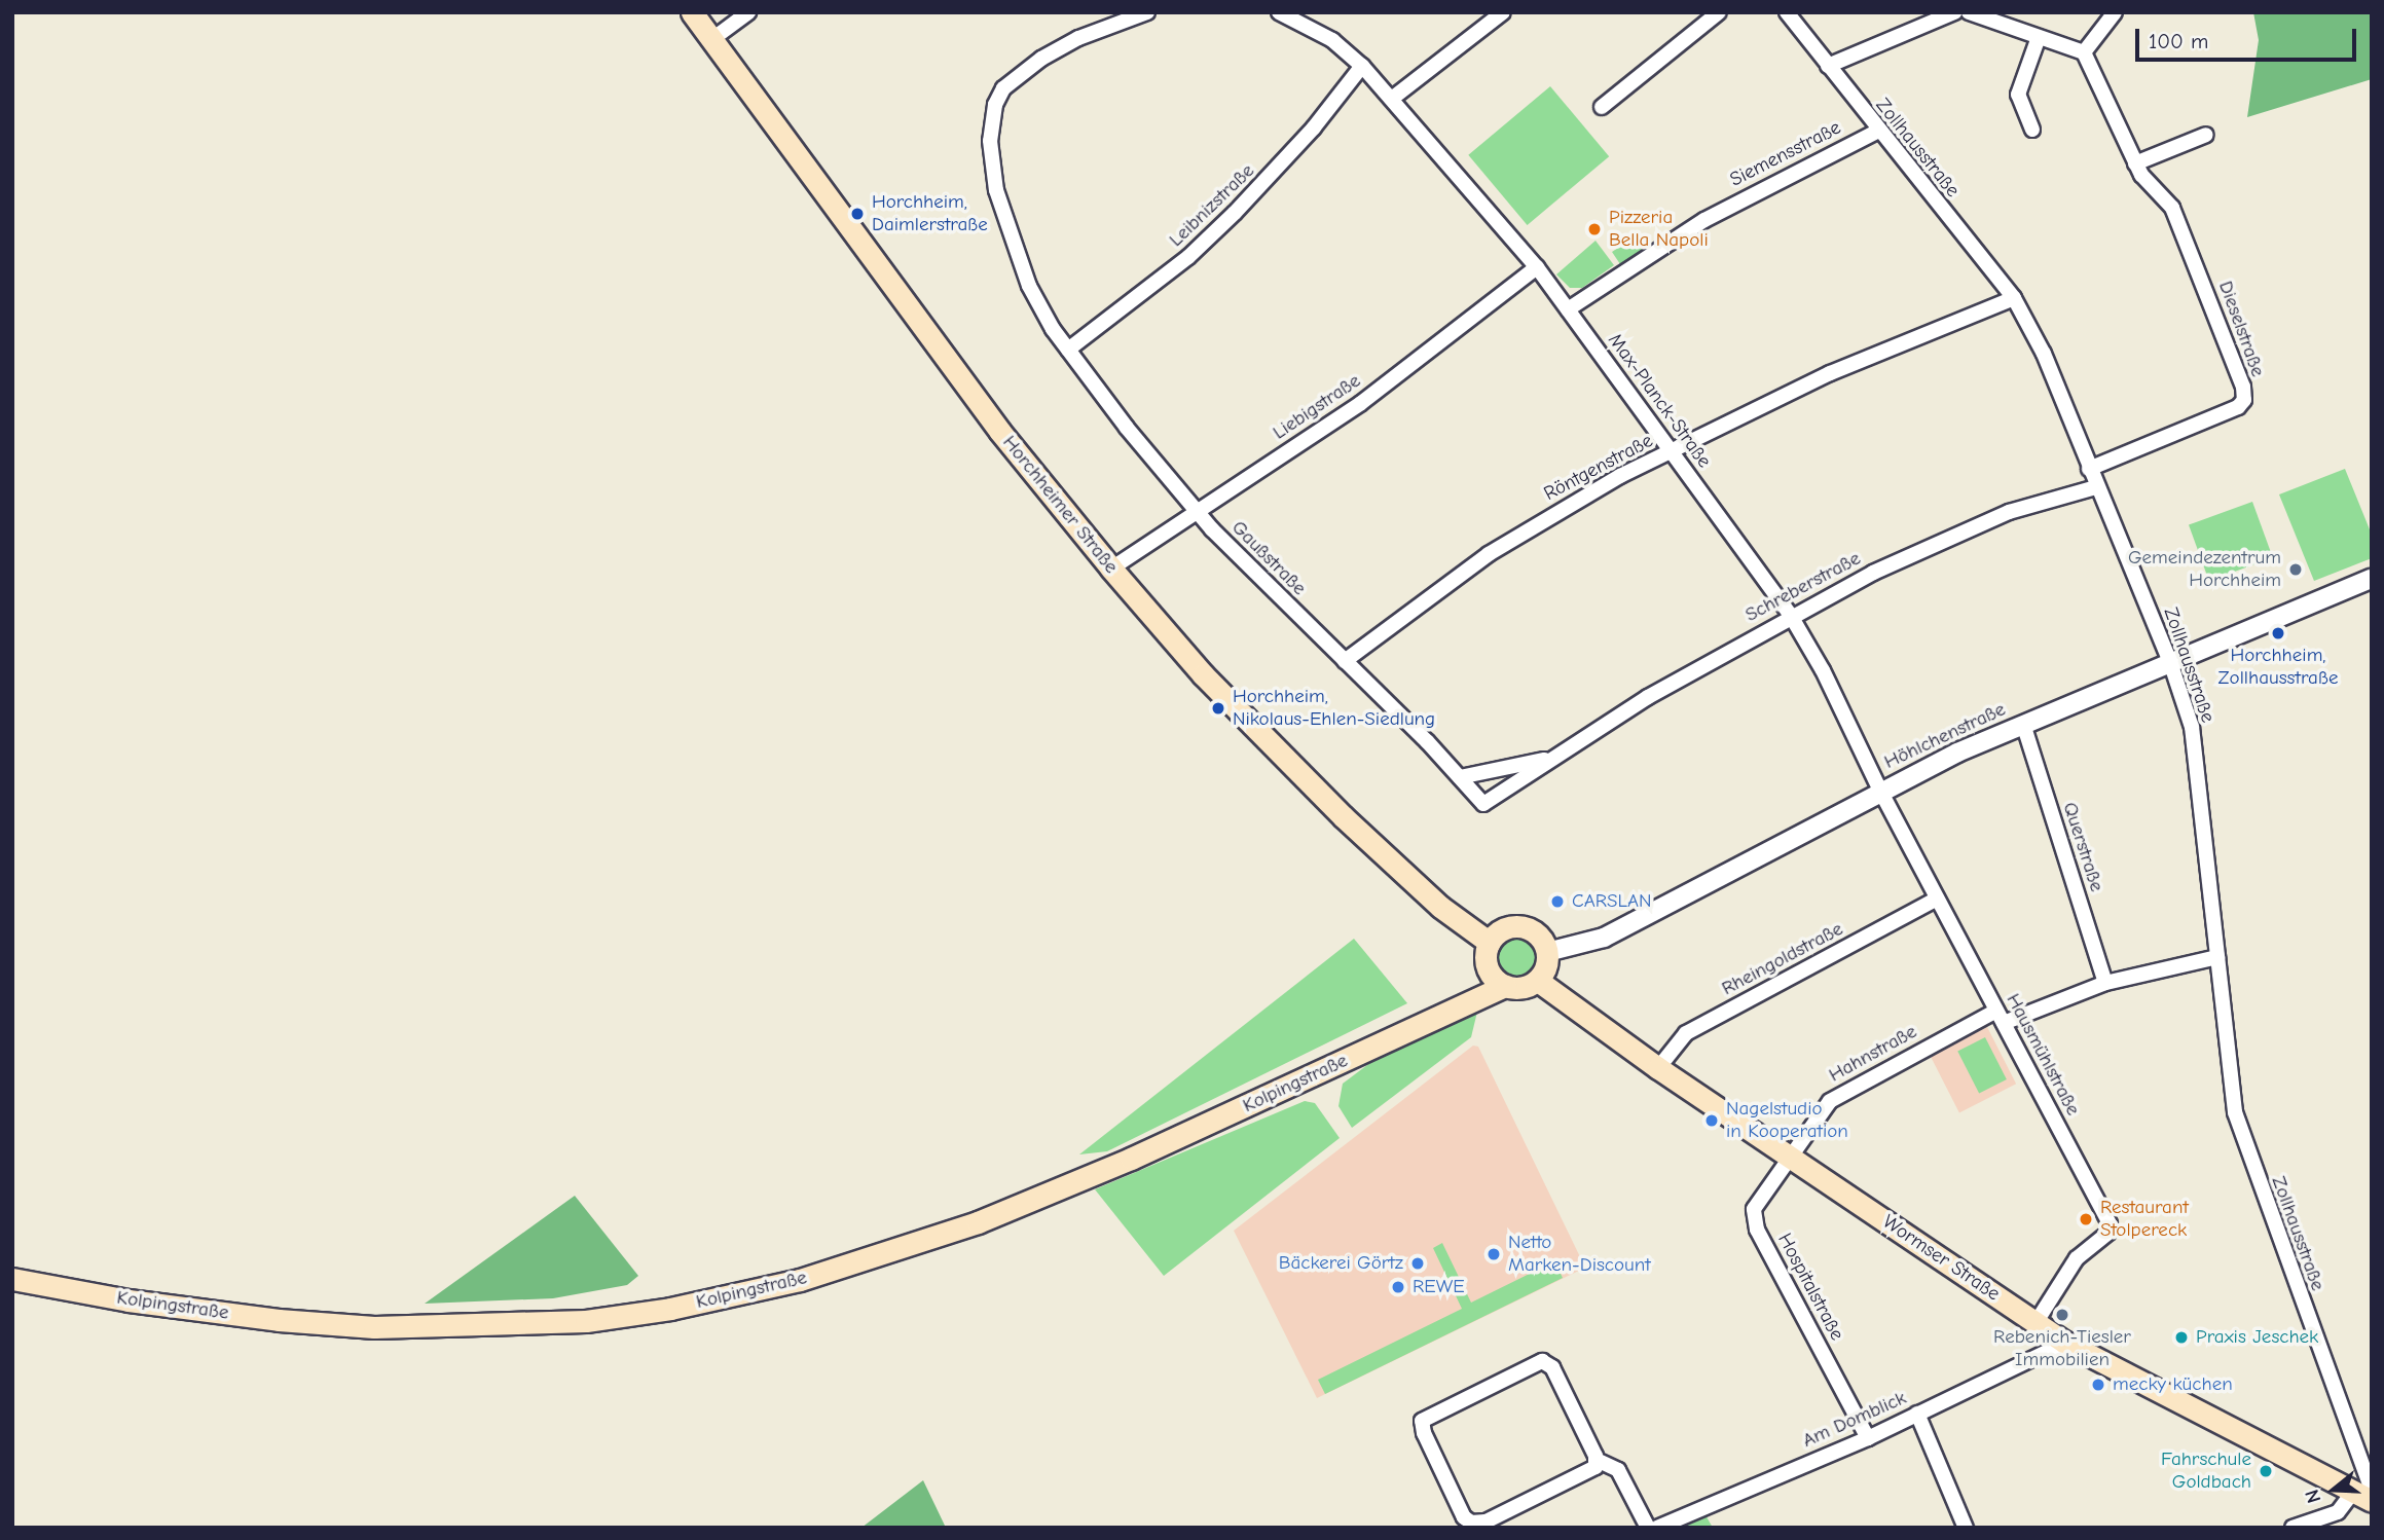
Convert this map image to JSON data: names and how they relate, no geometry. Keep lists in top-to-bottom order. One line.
{"streets":{"main road":["Horchheimer Straße","Kolpingstraße","Wormser Straße"],"street":["Zollhausstraße","Siemensstraße","Leibnizstraße","Dieselstraße","Max-Planck-Straße","Liebigstraße","Röntgenstraße","Gaußstraße","Schreberstraße","Höhlchenstraße","Querstraße","Rheingoldstraße","Hahnstraße","Hausmühlstraße","Hospitalstraße","Am Domblick"]},"crossings":[["Zollhausstraße","Siemensstraße"],["Zollhausstraße","Dieselstraße"],["Zollhausstraße","Röntgenstraße"],["Zollhausstraße","Schreberstraße"],["Zollhausstraße","Höhlchenstraße"],["Zollhausstraße","Hahnstraße"],["Zollhausstraße","Wormser Straße"],["Siemensstraße","Max-Planck-Straße"],["Leibnizstraße","Max-Planck-Straße"],["Leibnizstraße","Gaußstraße"],["Max-Planck-Straße","Liebigstraße"],["Max-Planck-Straße","Röntgenstraße"],["Max-Planck-Straße","Schreberstraße"],["Max-Planck-Straße","Höhlchenstraße"],["Max-Planck-Straße","Hausmühlstraße"],["Liebigstraße","Horchheimer Straße"],["Liebigstraße","Gaußstraße"],["Röntgenstraße","Gaußstraße"],["Horchheimer Straße","Höhlchenstraße"],["Horchheimer Straße","Kolpingstraße"],["Horchheimer Straße","Wormser Straße"],["Gaußstraße","Schreberstraße"],["Höhlchenstraße","Querstraße"],["Höhlchenstraße","Hausmühlstraße"],["Höhlchenstraße","Kolpingstraße"],["Höhlchenstraße","Wormser Straße"],["Querstraße","Hahnstraße"],["Rheingoldstraße","Hausmühlstraße"],["Rheingoldstraße","Wormser Straße"],["Hahnstraße","Hausmühlstraße"],["Hahnstraße","Wormser Straße"],["Hahnstraße","Hospitalstraße"],["Hausmühlstraße","Wormser Straße"],["Kolpingstraße","Wormser Straße"],["Wormser Straße","Hospitalstraße"],["Wormser Straße","Am Domblick"],["Hospitalstraße","Am Domblick"]],"places":["Horchheim, Daimlerstraße","Pizzeria Bella Napoli","Gemeindezentrum Horchheim","Horchheim, Zollhausstraße","Horchheim, Nikolaus-Ehlen-Siedlung","CARSLAN","Nagelstudio in Kooperation","Restaurant Stolpereck","Netto Marken-Discount","Bäckerei Görtz","REWE","Rebenich-Tiesler Immobilien","Praxis Jeschek","mecky küchen","Fahrschule Goldbach"],"scale_bar":"100 m","north":"left"}
